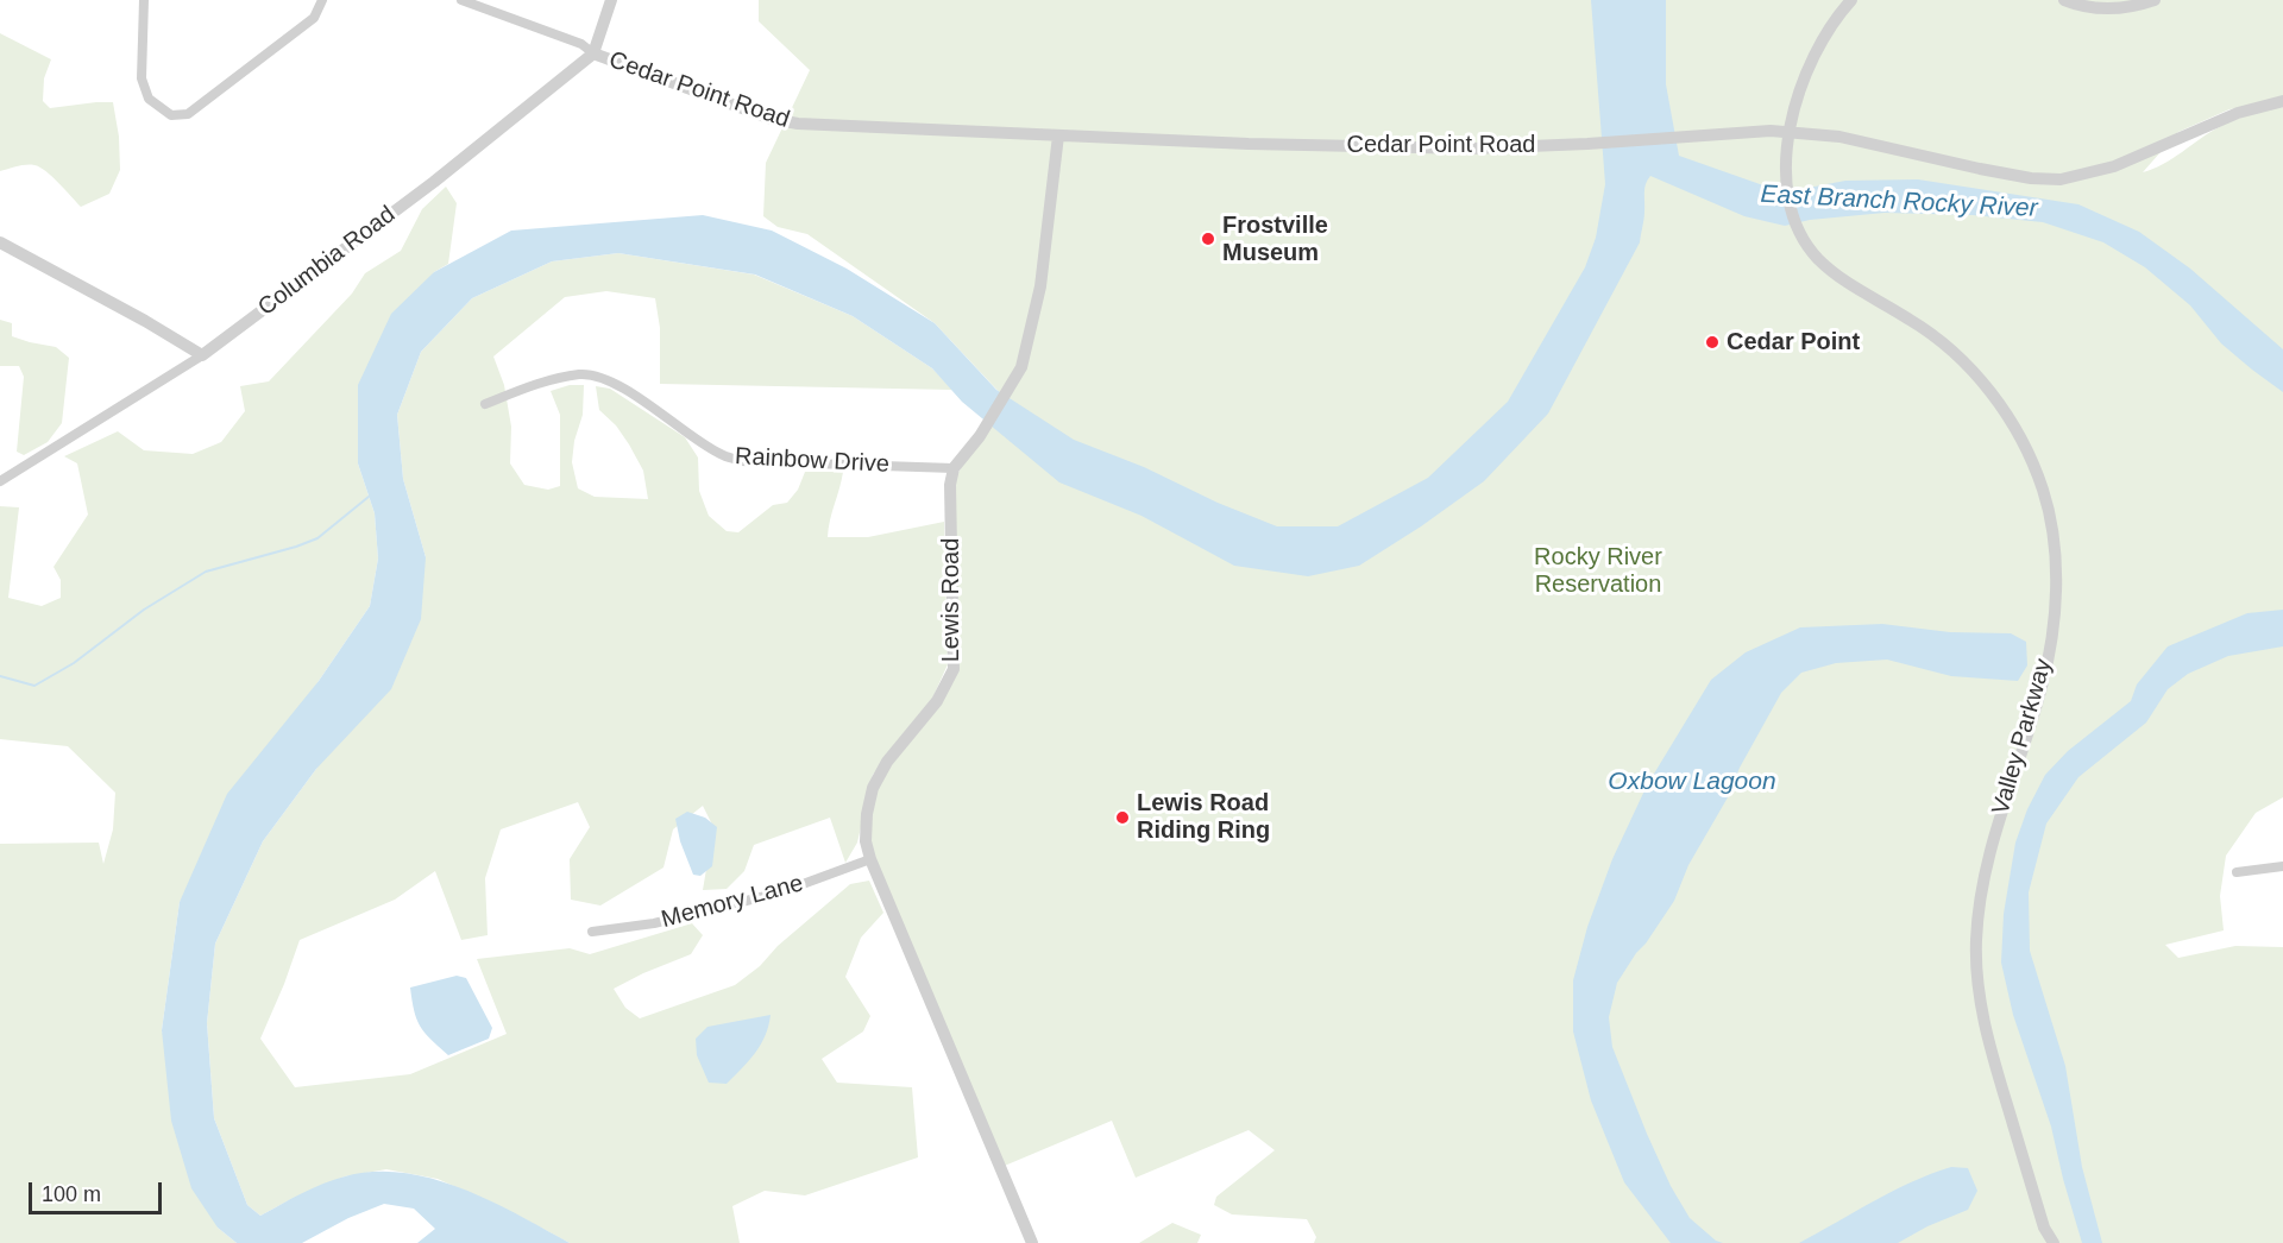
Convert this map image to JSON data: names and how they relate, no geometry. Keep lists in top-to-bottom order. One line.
{"streets":{"street":["Cedar Point Road","Columbia Road","Rainbow Drive","Lewis Road","Valley Parkway","Memory Lane"]},"crossings":[["Cedar Point Road","Columbia Road"],["Cedar Point Road","Valley Parkway"],["Rainbow Drive","Lewis Road"],["Lewis Road","Memory Lane"]],"water":["East Branch Rocky River","Oxbow Lagoon"],"parks":["Rocky River Reservation"],"places":["Frostville Museum","Cedar Point","Lewis Road Riding Ring"],"scale_bar":"100 m"}
